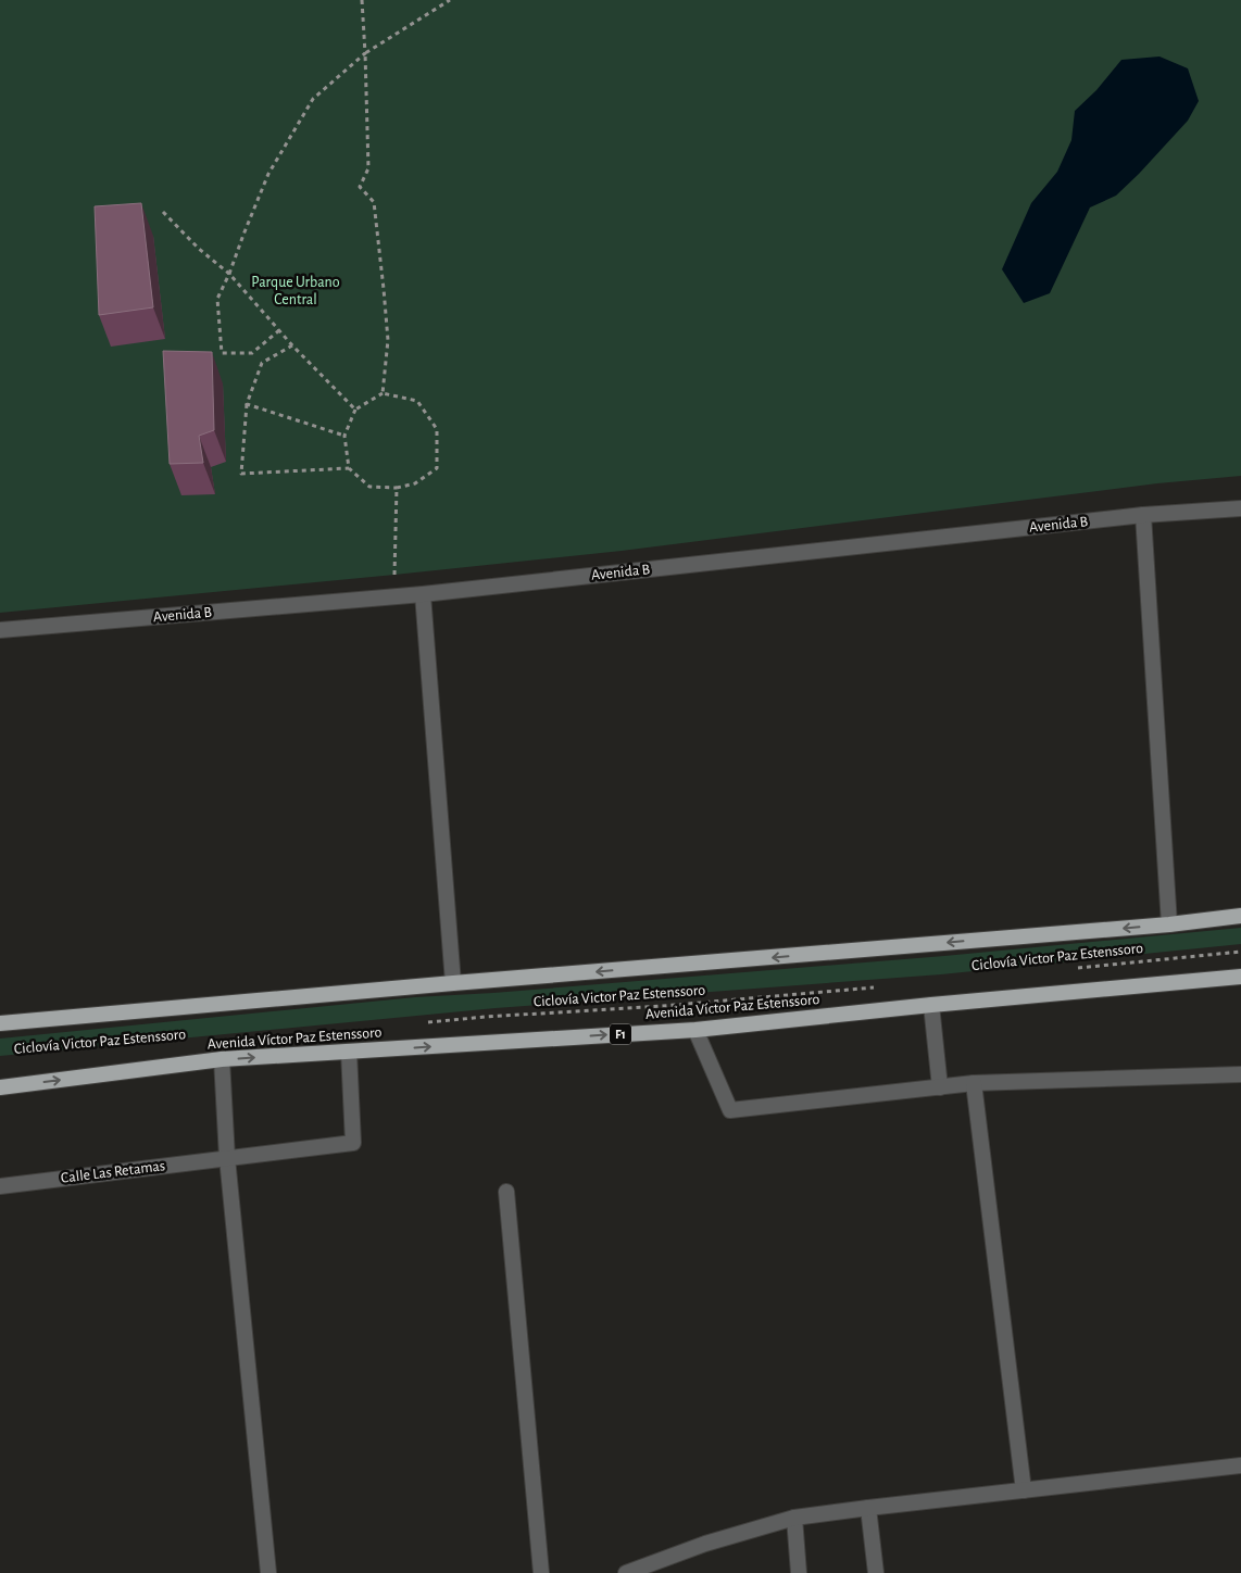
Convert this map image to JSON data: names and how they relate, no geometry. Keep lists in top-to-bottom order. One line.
{"streets":{"highway":["Avenida Víctor Paz Estenssoro","F1"],"street":["Avenida B","Calle Las Retamas"],"path":["Ciclovía Victor Paz Estenssoro"]},"crossings":[["Avenida Víctor Paz Estenssoro","Calle Las Retamas"]],"parks":["Parque Urbano Central"]}
